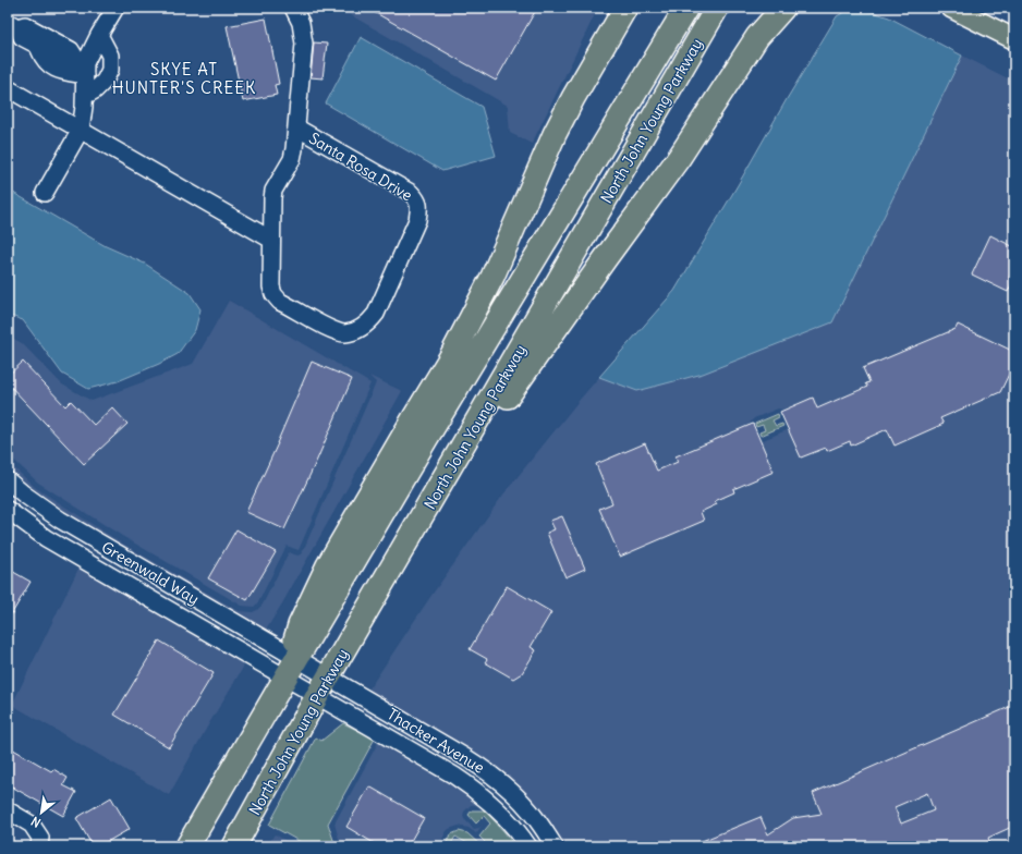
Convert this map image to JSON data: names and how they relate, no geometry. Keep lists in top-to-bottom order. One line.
{"streets":{"highway":["North John Young Parkway"],"street":["Santa Rosa Drive","Greenwald Way","Thacker Avenue"]},"crossings":[["North John Young Parkway","Greenwald Way"],["North John Young Parkway","Thacker Avenue"],["Greenwald Way","Thacker Avenue"]],"districts":["SKYE AT HUNTER'S CREEK"],"north":"bottom left"}
